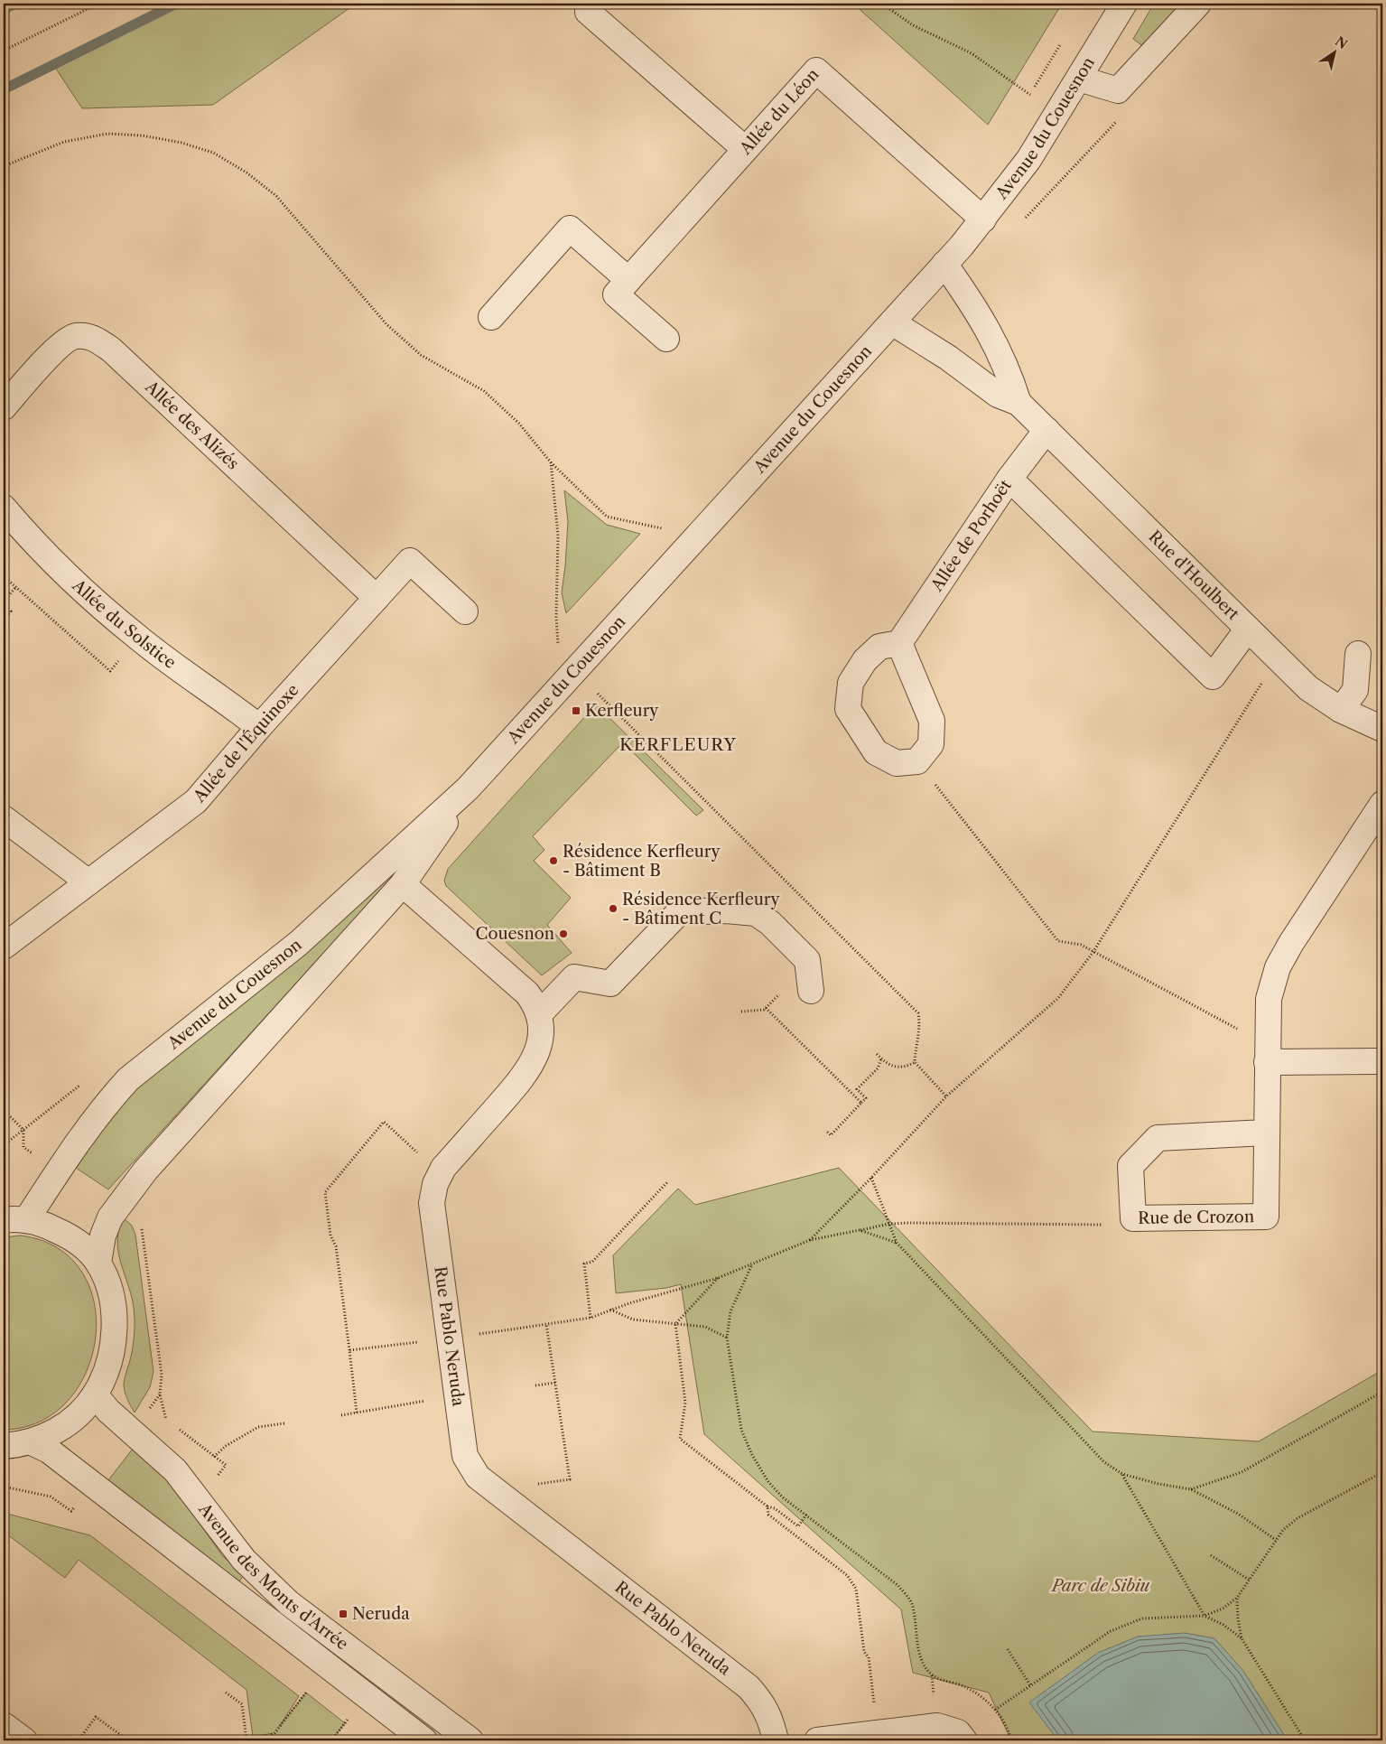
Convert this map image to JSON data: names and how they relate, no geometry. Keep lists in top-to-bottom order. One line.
{"streets":{"street":["Allée du Léon","Avenue du Couesnon","Allée des Alizés","Allée de Porhoët","Rue d'Houlbert","Allée du Solstice","Allée de l'Équinoxe","Rue de Crozon","Rue Pablo Neruda","Avenue des Monts d'Arrée"]},"crossings":[["Allée du Léon","Avenue du Couesnon"],["Avenue du Couesnon","Rue d'Houlbert"],["Avenue du Couesnon","Rue Pablo Neruda"],["Allée des Alizés","Allée de l'Équinoxe"],["Allée de Porhoët","Rue d'Houlbert"],["Allée du Solstice","Allée de l'Équinoxe"]],"districts":["KERFLEURY"],"parks":["Parc de Sibiu"],"places":{"transit":["Kerfleury","Neruda"],"other":["Résidence Kerfleury - Bâtiment B","Résidence Kerfleury - Bâtiment C","Couesnon"]},"north":"top right"}
